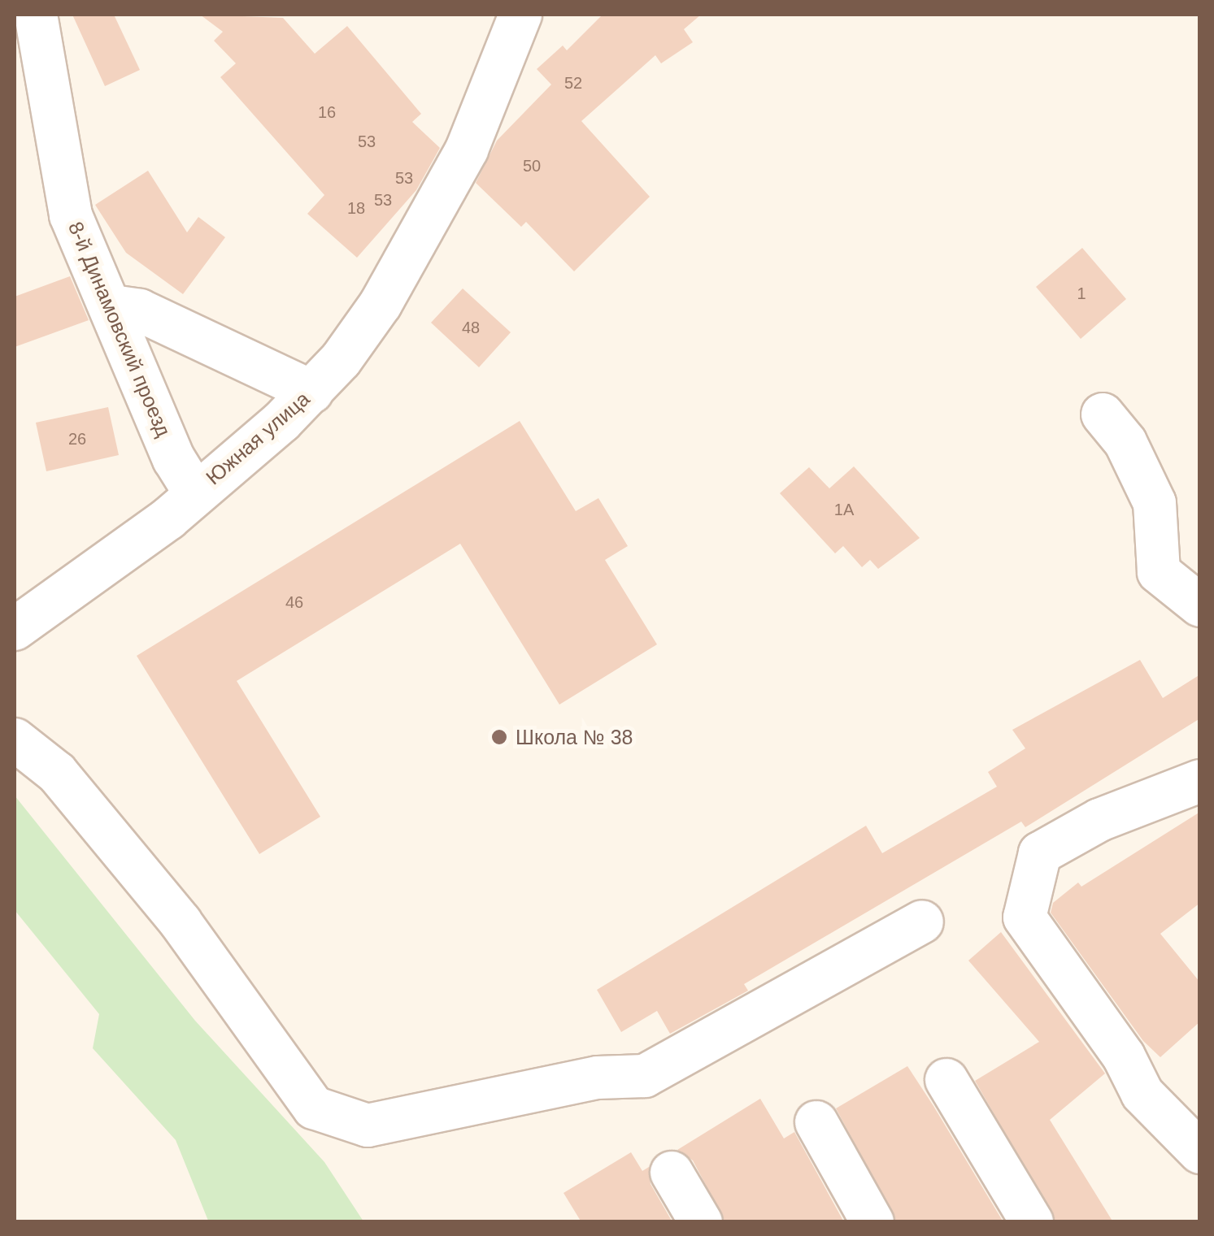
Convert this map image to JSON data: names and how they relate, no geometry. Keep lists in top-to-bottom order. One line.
{"streets":{"street":["8-й Динамовский проезд","Южная улица"]},"crossings":[["8-й Динамовский проезд","Южная улица"]],"places":["Школа № 38"],"house_numbers":["52","16","53","50","53","53","18","1","48","26","1А","46"]}
